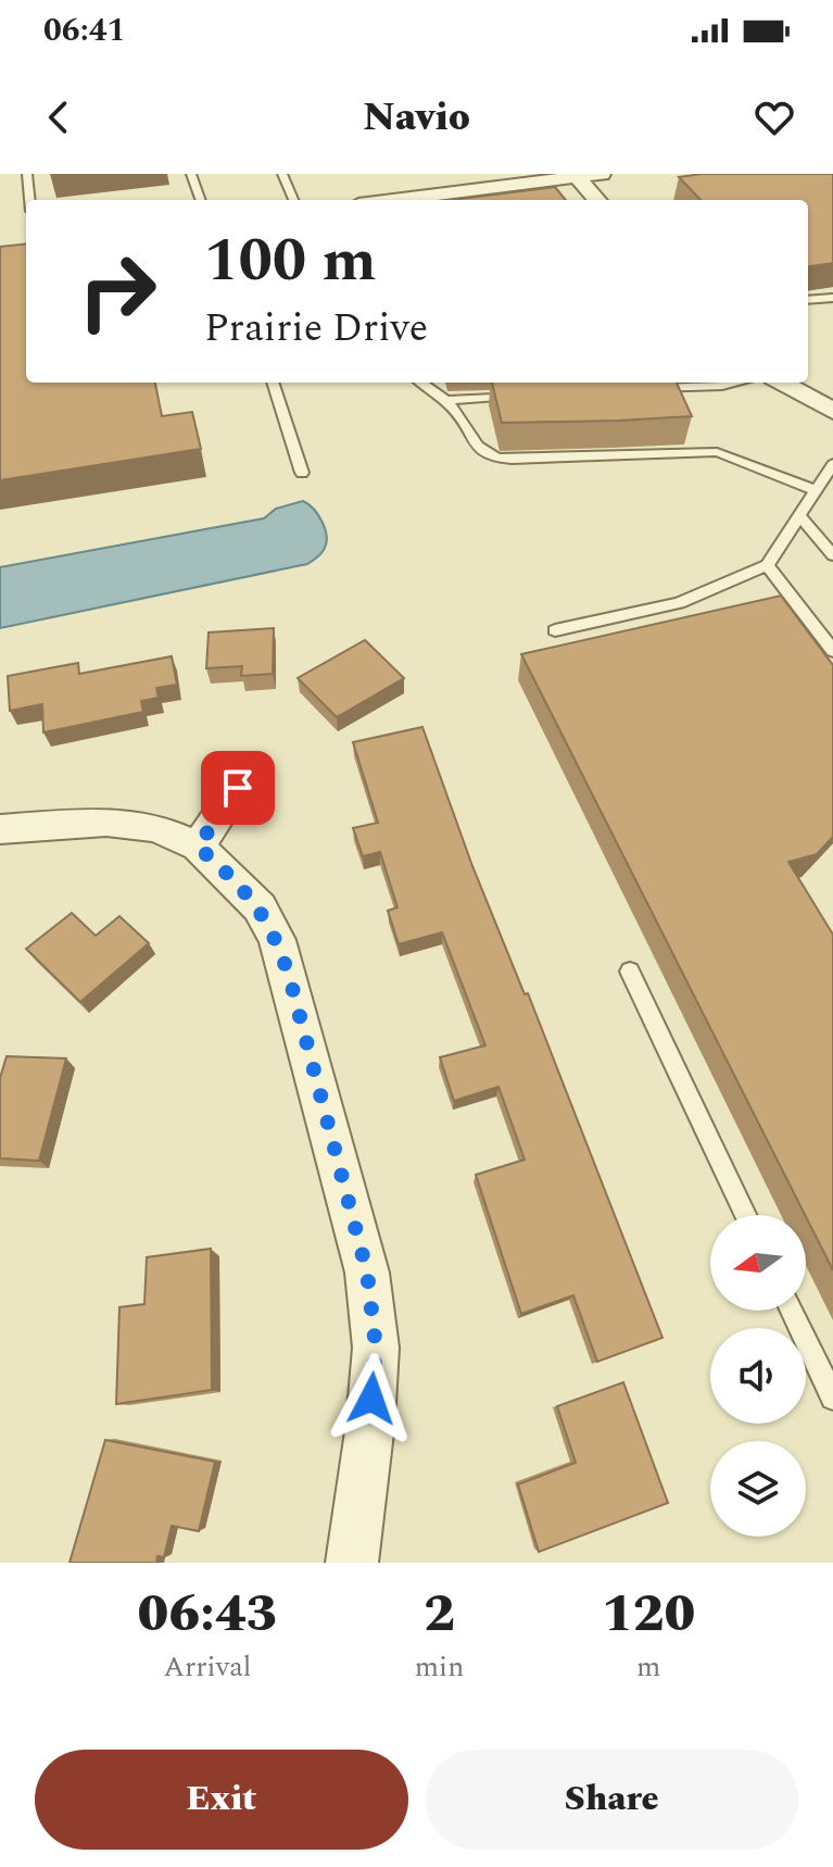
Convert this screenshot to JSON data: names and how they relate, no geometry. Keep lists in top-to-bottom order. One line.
{"north":"left","page":{"status":"06:41","header":"Navio","turn":["100 m","Prairie Drive"],"eta":["06:43","Arrival","2","min","120","m"],"buttons":["Exit","Share"]}}
